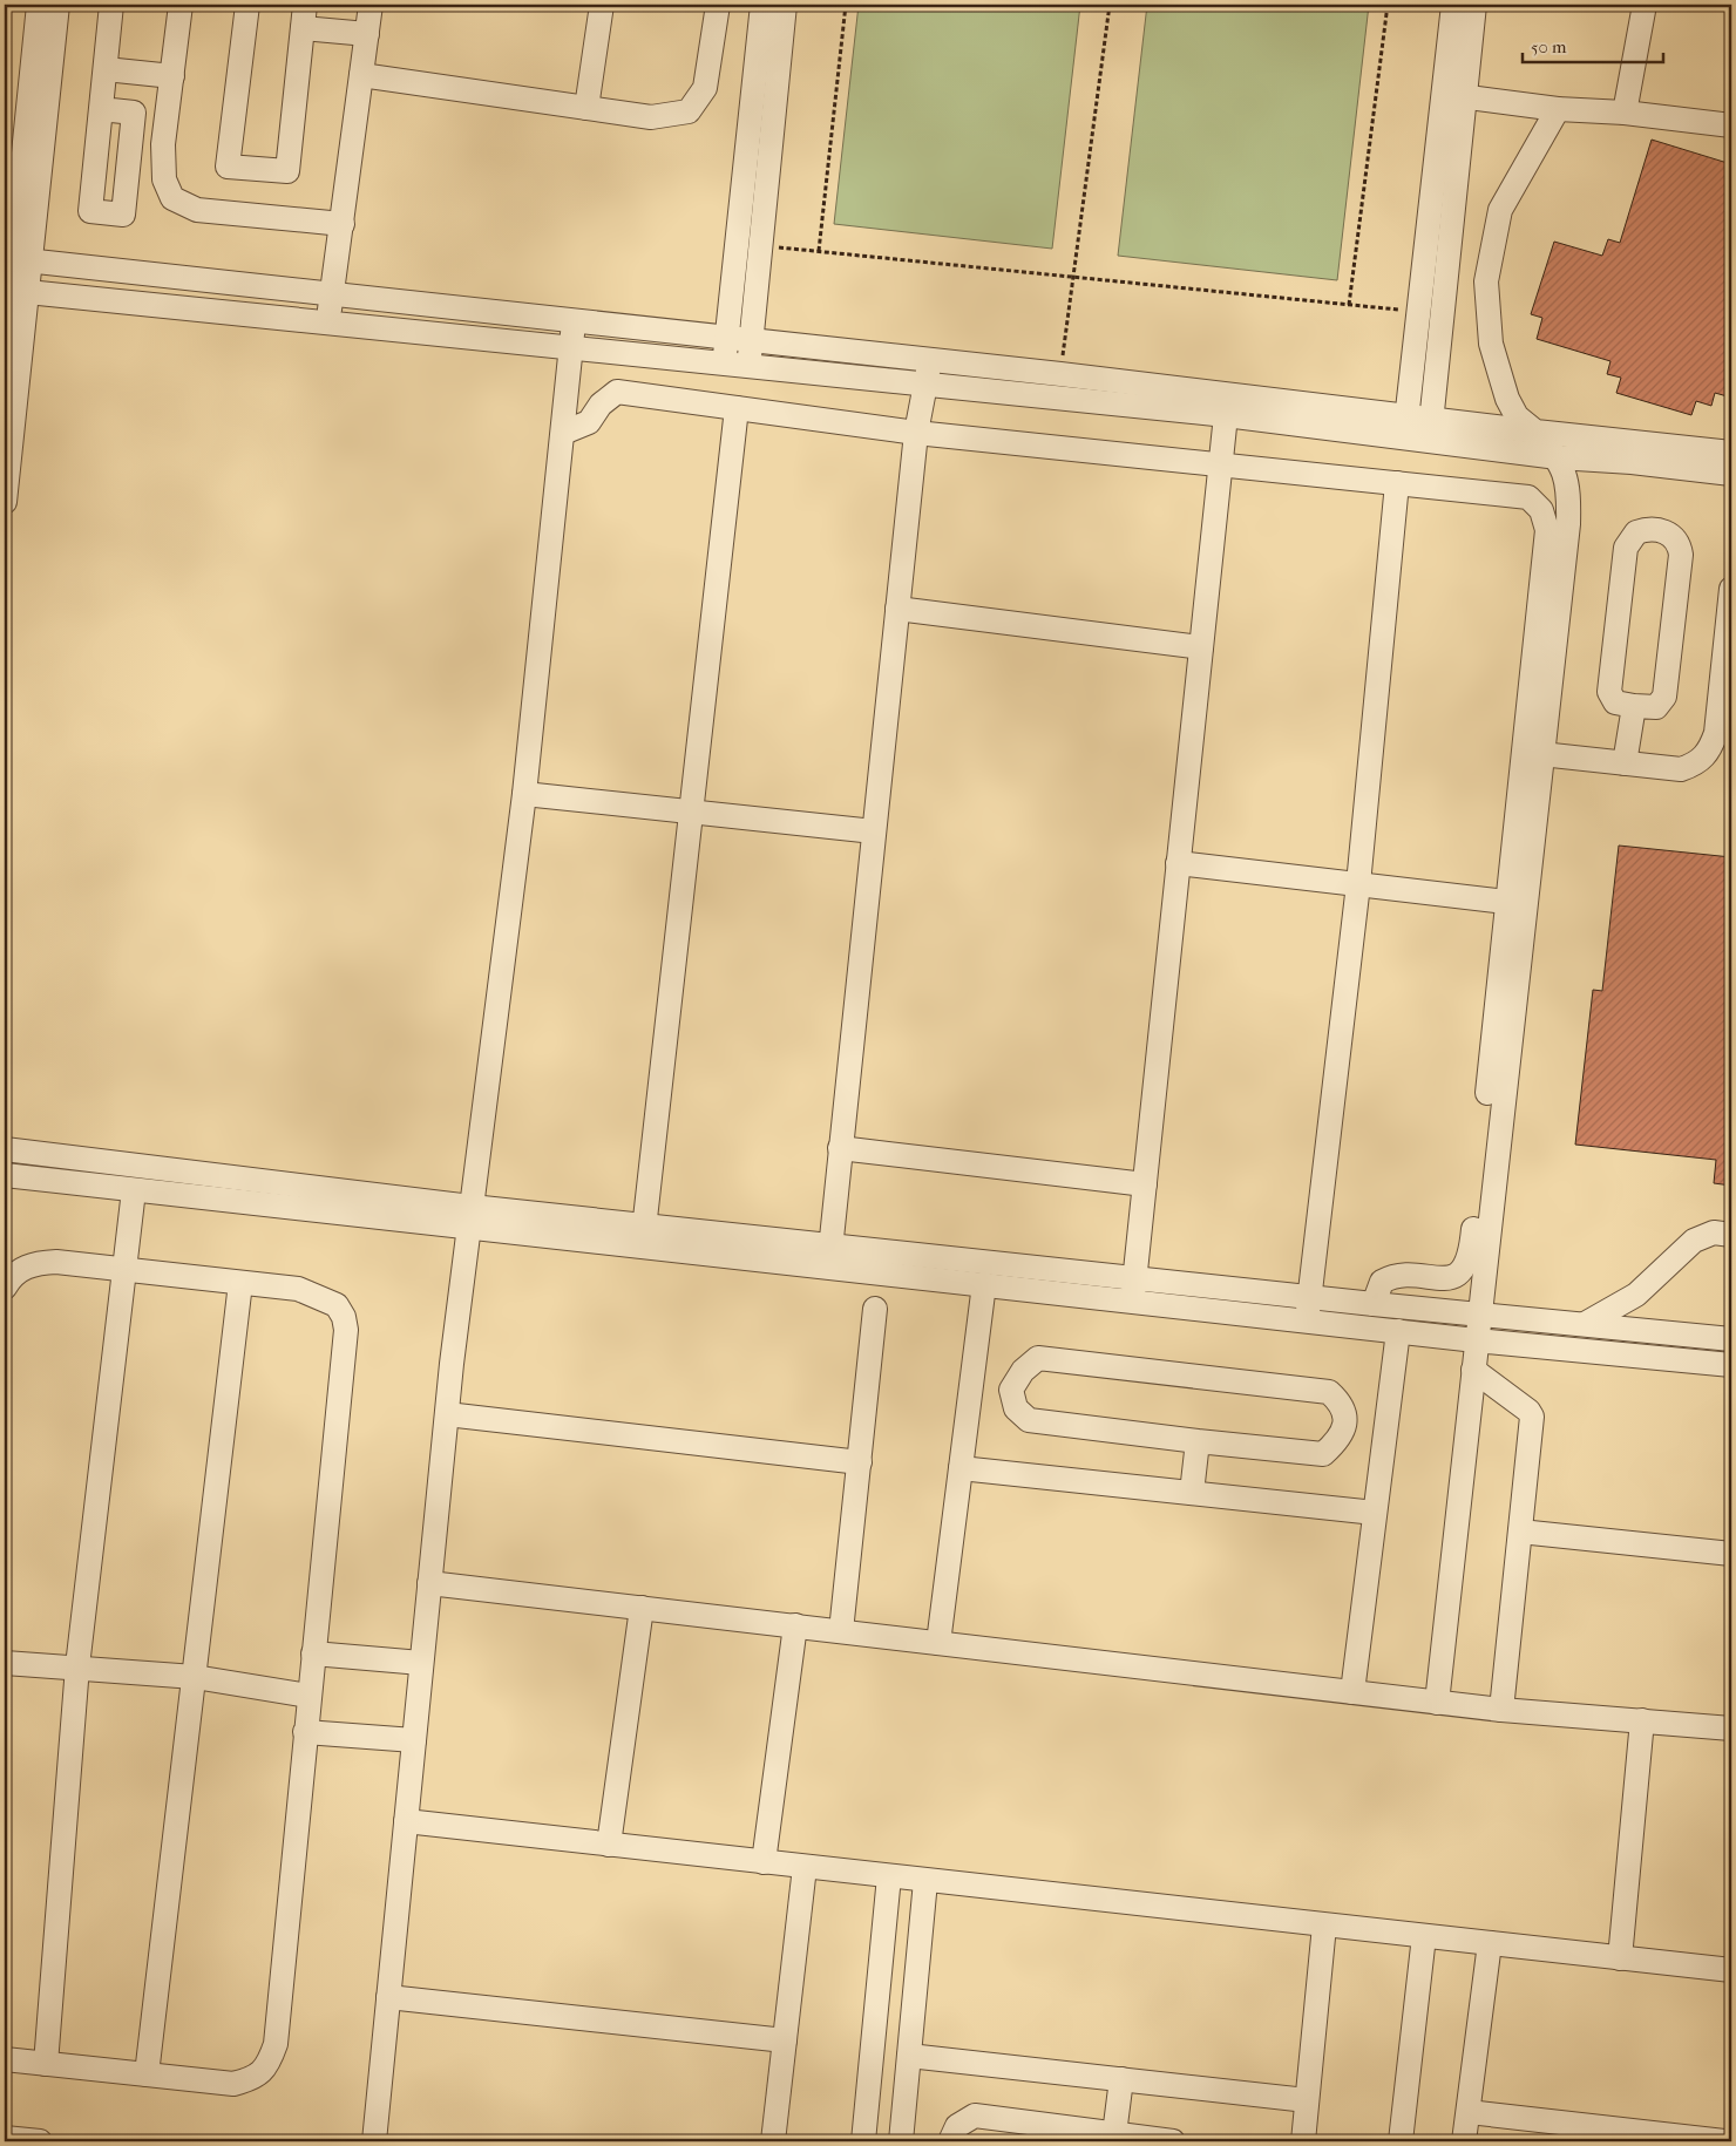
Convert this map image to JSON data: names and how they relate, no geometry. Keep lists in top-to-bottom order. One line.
{"scale_bar":"50 m"}
